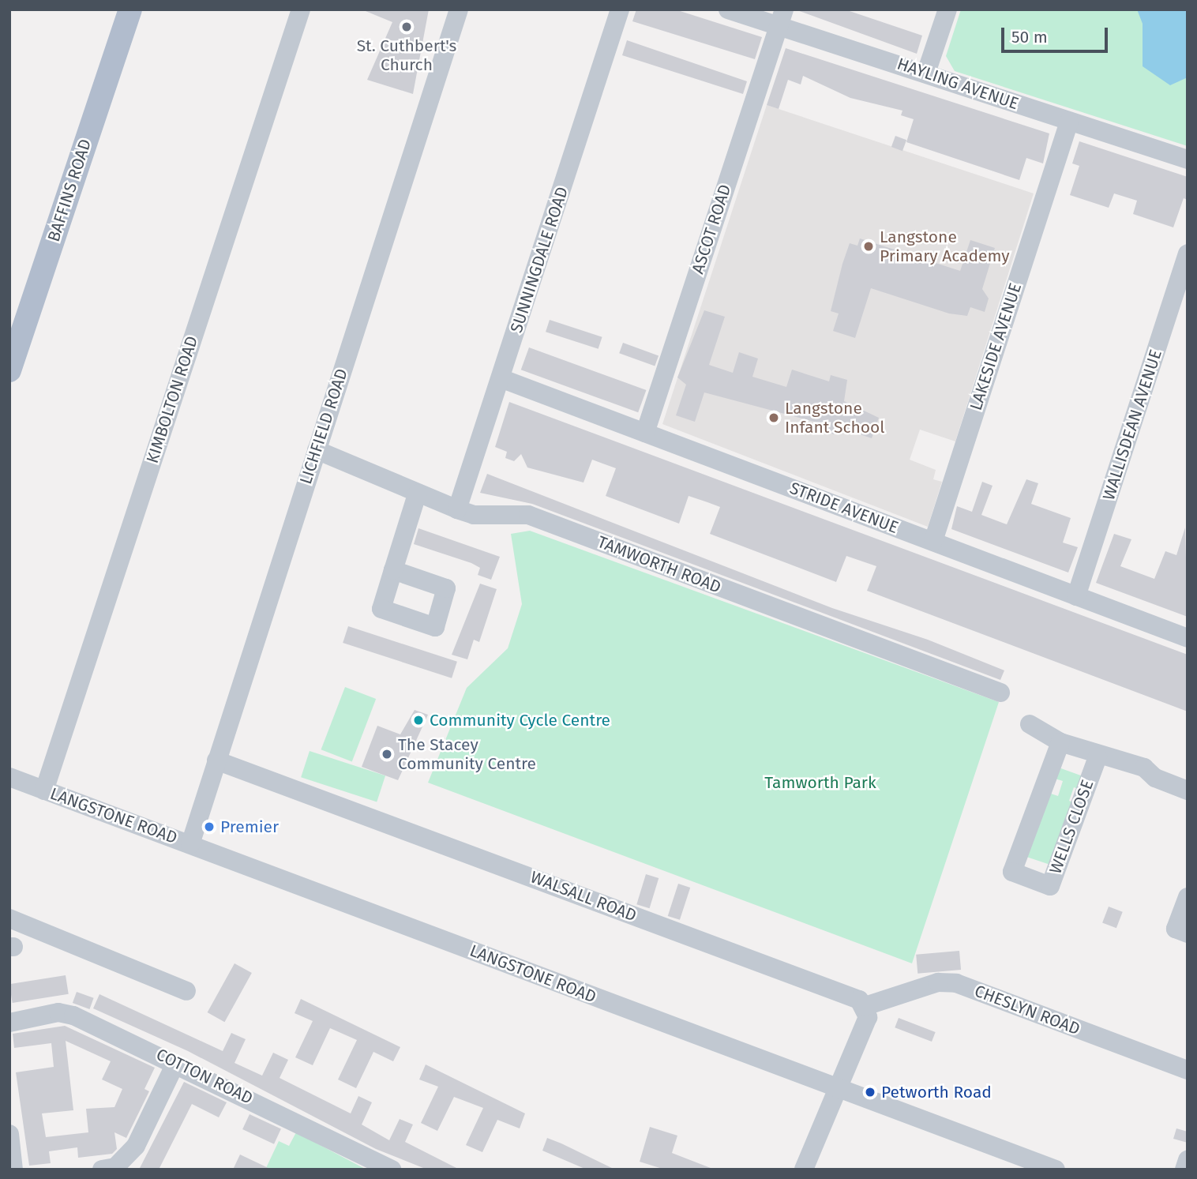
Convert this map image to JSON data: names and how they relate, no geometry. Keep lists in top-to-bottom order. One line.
{"streets":{"main road":["BAFFINS ROAD"],"street":["HAYLING AVENUE","ASCOT ROAD","SUNNINGDALE ROAD","LAKESIDE AVENUE","KIMBOLTON ROAD","WALLISDEAN AVENUE","LICHFIELD ROAD","STRIDE AVENUE","TAMWORTH ROAD","LANGSTONE ROAD","WELLS CLOSE","WALSALL ROAD","CHESLYN ROAD","COTTON ROAD"]},"crossings":[["HAYLING AVENUE","ASCOT ROAD"],["HAYLING AVENUE","LAKESIDE AVENUE"],["ASCOT ROAD","STRIDE AVENUE"],["SUNNINGDALE ROAD","STRIDE AVENUE"],["SUNNINGDALE ROAD","TAMWORTH ROAD"],["LAKESIDE AVENUE","STRIDE AVENUE"],["KIMBOLTON ROAD","LANGSTONE ROAD"],["WALLISDEAN AVENUE","STRIDE AVENUE"],["LICHFIELD ROAD","TAMWORTH ROAD"],["LICHFIELD ROAD","LANGSTONE ROAD"],["LICHFIELD ROAD","WALSALL ROAD"],["WALSALL ROAD","CHESLYN ROAD"]],"parks":["Tamworth Park"],"places":["St. Cuthbert's Church","Langstone Primary Academy","Langstone Infant School","Community Cycle Centre","The Stacey Community Centre","Premier","Petworth Road"],"scale_bar":"50 m"}
